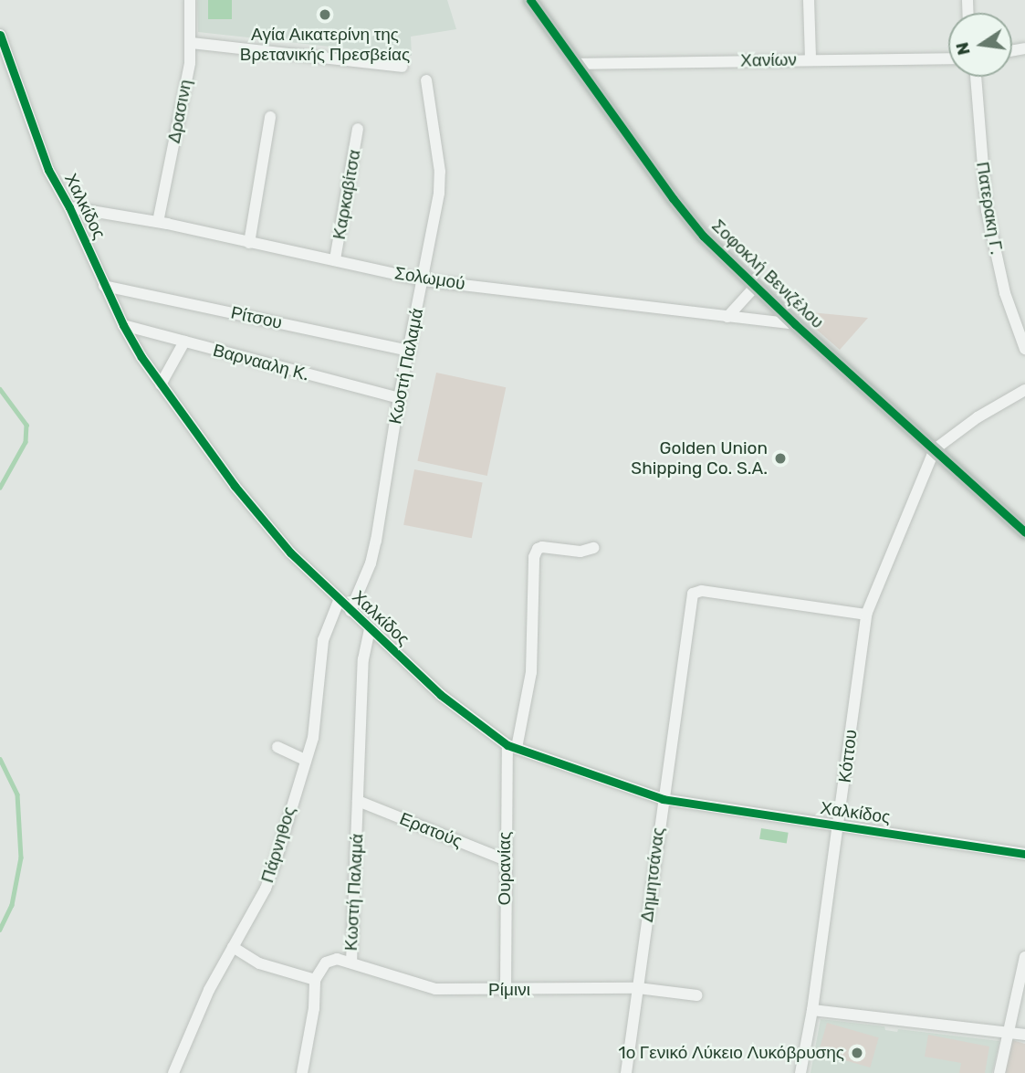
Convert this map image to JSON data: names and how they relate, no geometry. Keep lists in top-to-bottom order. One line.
{"streets":{"main road":["Σοφοκλή Βενιζέλου"],"street":["Χανίων","Δρασινη","Καρκαβίτσα","Χαλκίδος","Πατερακη Γ.","Σολωμού","Ρίτσου","Βαρνααλη Κ.","Κωστή Παλαμά","Κόττου","Ερατούς","Πάρνηθος","Ουρανίας","Δημητσάνας","Ρίμινι"]},"crossings":[["Χανίων","Σοφοκλή Βενιζέλου"],["Δρασινη","Σολωμού"],["Καρκαβίτσα","Σολωμού"],["Χαλκίδος","Σολωμού"],["Χαλκίδος","Ρίτσου"],["Χαλκίδος","Βαρνααλη Κ."],["Χαλκίδος","Κωστή Παλαμά"],["Χαλκίδος","Κόττου"],["Χαλκίδος","Πάρνηθος"],["Χαλκίδος","Ουρανίας"],["Χαλκίδος","Δημητσάνας"],["Σοφοκλή Βενιζέλου","Σολωμού"],["Σοφοκλή Βενιζέλου","Κόττου"],["Σολωμού","Κωστή Παλαμά"],["Ρίτσου","Κωστή Παλαμά"],["Βαρνααλη Κ.","Κωστή Παλαμά"],["Κωστή Παλαμά","Ερατούς"],["Κωστή Παλαμά","Ρίμινι"],["Κόττου","Δημητσάνας"],["Ερατούς","Ουρανίας"],["Ουρανίας","Ρίμινι"],["Δημητσάνας","Ρίμινι"]],"places":["Αγία Αικατερίνη της Βρετανικής Πρεσβείας","Golden Union Shipping Co. S.A.","1ο Γενικό Λύκειο Λυκόβρυσης"],"north":"left"}
